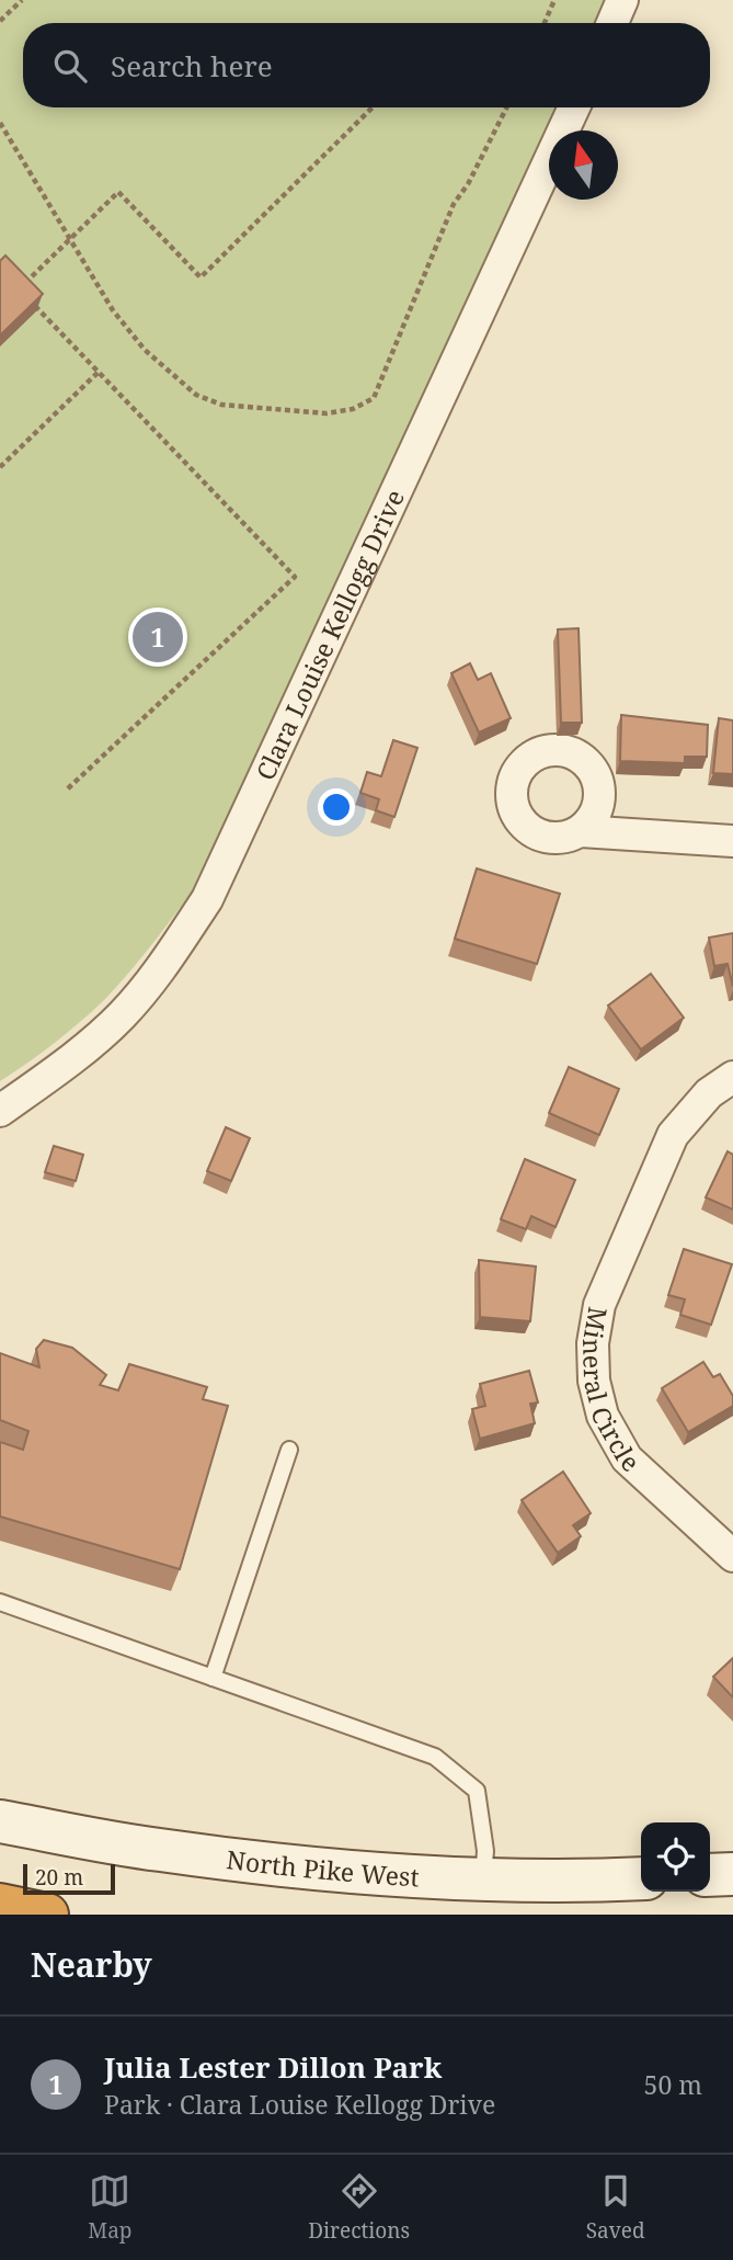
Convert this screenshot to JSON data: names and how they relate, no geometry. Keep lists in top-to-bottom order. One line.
{"streets":{"main road":["North Pike West"],"street":["Clara Louise Kellogg Drive","Mineral Circle"]},"scale_bar":"20 m","north":"top","page":{"search":"Search here","pins":"1","scale":"20 m","heading":"Nearby","list":[{"mark":"1","name":"Julia Lester Dillon Park","note":"Park · Clara Louise Kellogg Drive","value":"50 m"}],"nav":["Map","Directions","Saved"]}}
